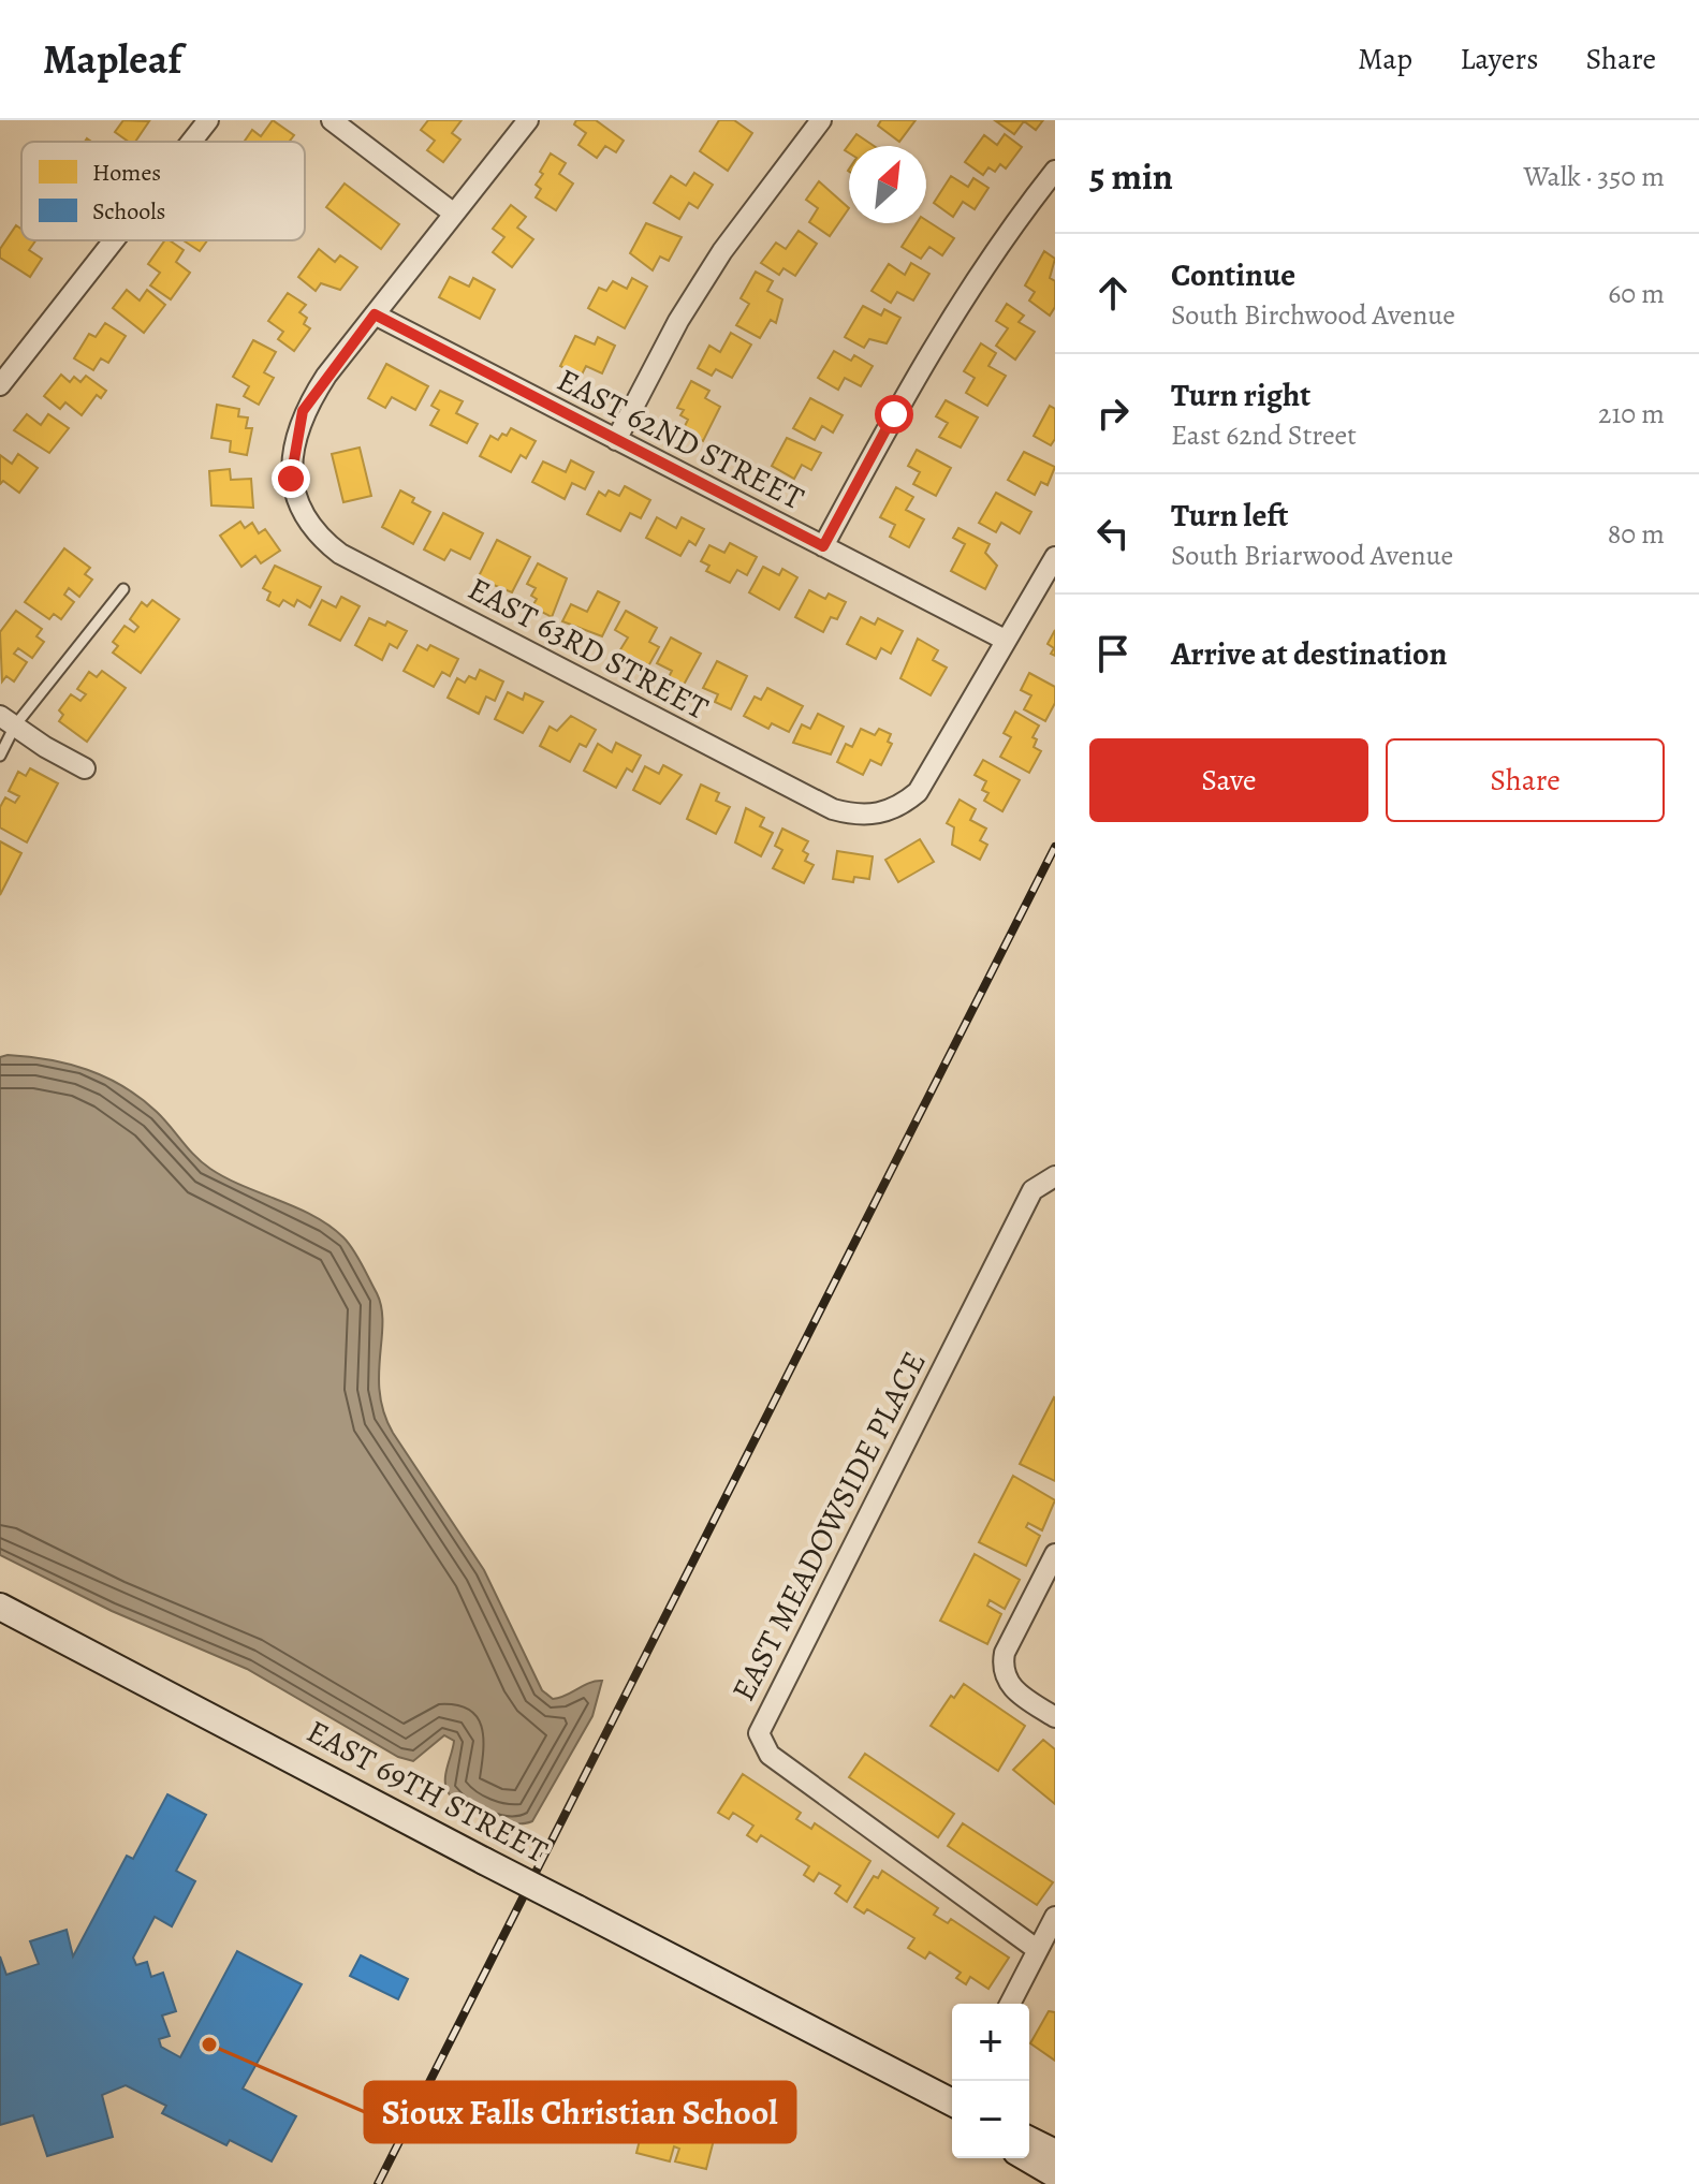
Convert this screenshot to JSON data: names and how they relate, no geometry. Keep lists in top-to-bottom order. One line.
{"streets":{"main road":["EAST 69TH STREET"],"street":["EAST 62ND STREET","EAST 63RD STREET","EAST MEADOWSIDE PLACE"]},"crossings":[["EAST 62ND STREET","EAST 63RD STREET"]],"places":["Sioux Falls Christian School"],"legend":["Homes","Schools"],"north":"top right","page":{"header":"Mapleaf","nav":["Map","Layers","Share"],"heading":["5 min","Walk · 350 m"],"list":[["Continue","South Birchwood Avenue","60 m"],["Turn right","East 62nd Street","210 m"],["Turn left","South Briarwood Avenue","80 m"],"Arrive at destination"],"buttons":["Save","Share"],"map_buttons":["+","−"]}}
